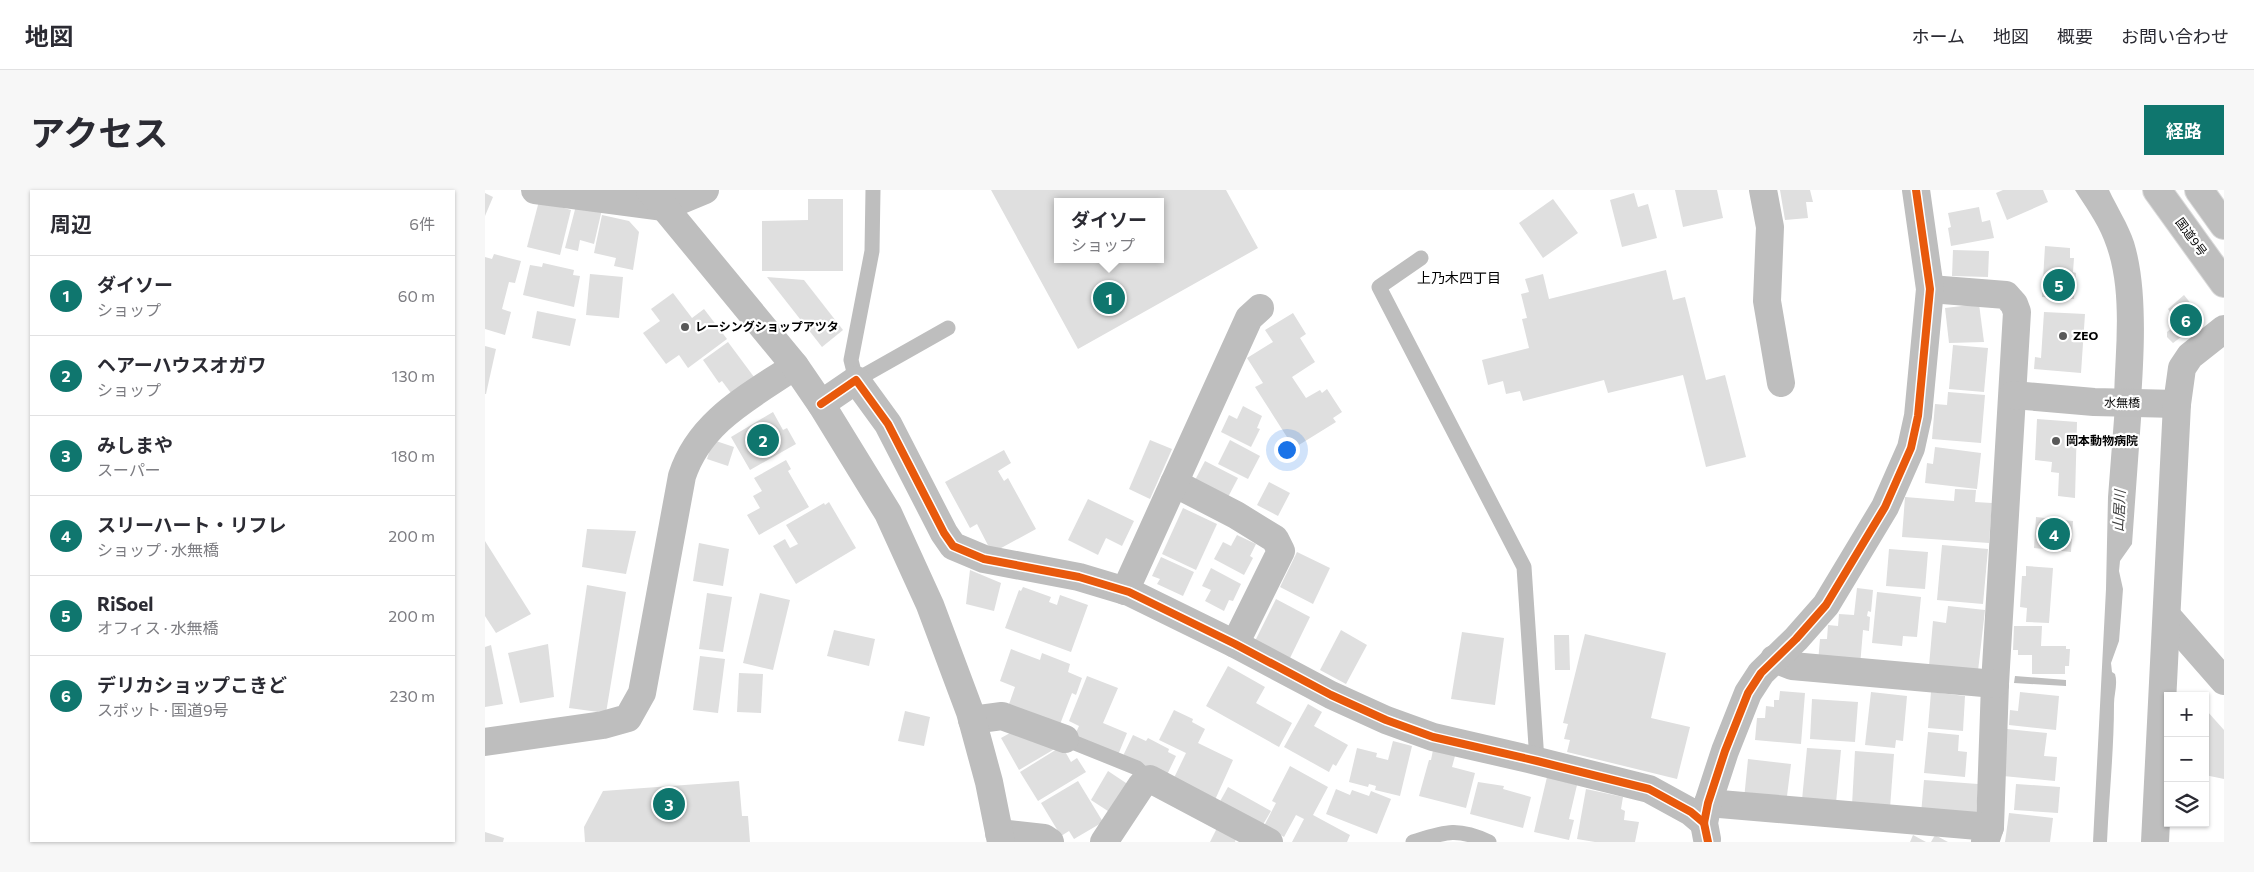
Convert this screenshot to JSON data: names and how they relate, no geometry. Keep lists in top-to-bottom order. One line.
{"streets":{"main road":["国道9号","水無橋"]},"districts":["上乃木四丁目"],"water":["山居川"],"places":["レーシングショップアツタ","ZEO","岡本動物病院"],"page":{"header":"地図","nav":["ホーム","地図","概要","お問い合わせ"],"title":"アクセス","buttons":"経路","heading":["周辺","6件"],"popup":["ダイソー","ショップ"],"list":[{"mark":"1","name":"ダイソー","note":"ショップ","value":"60 m"},{"mark":"2","name":"ヘアーハウスオガワ","note":"ショップ","value":"130 m"},{"mark":"3","name":"みしまや","note":"スーパー","value":"180 m"},{"mark":"4","name":"スリーハート・リフレ","note":"ショップ · 水無橋","value":"200 m"},{"mark":"5","name":"RiSoel","note":"オフィス · 水無橋","value":"200 m"},{"mark":"6","name":"デリカショップこきど","note":"スポット · 国道9号","value":"230 m"}],"pins":["5","1","6","2","4","3"],"map_buttons":["+","−"]}}
